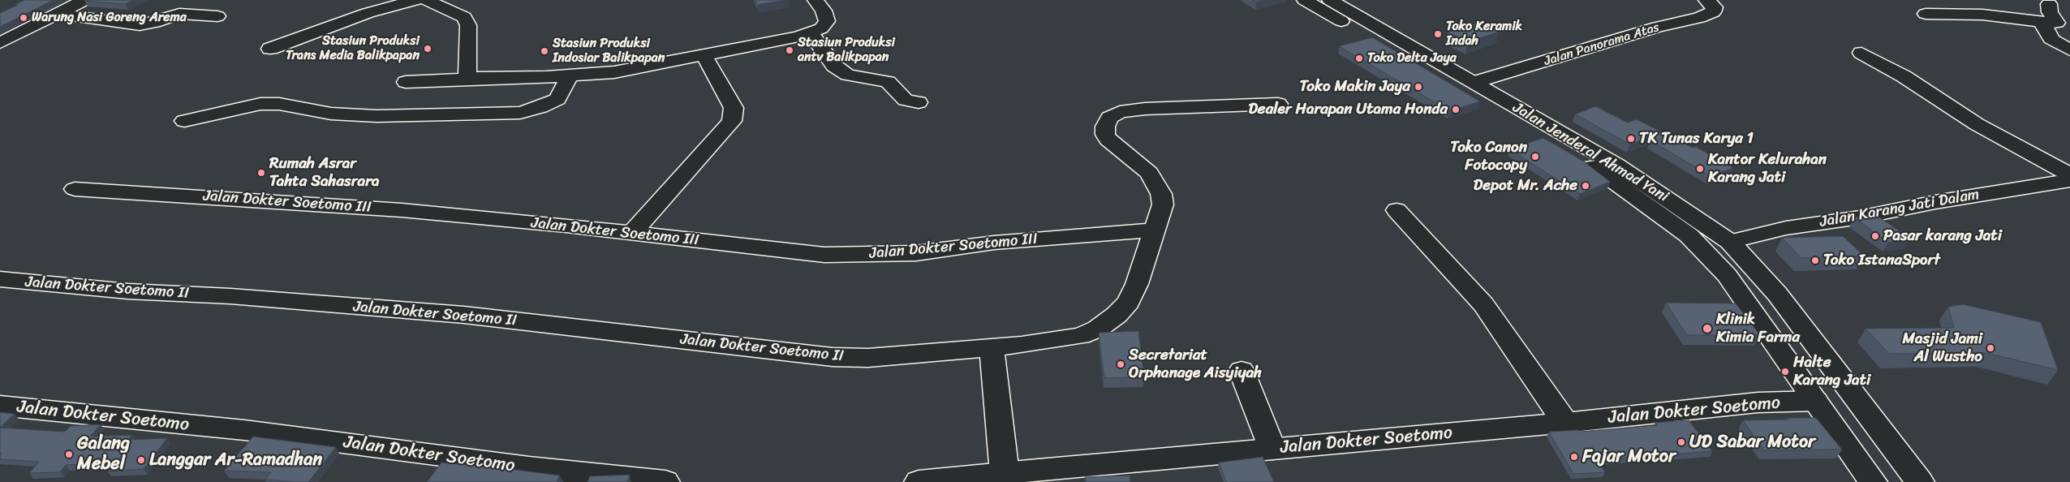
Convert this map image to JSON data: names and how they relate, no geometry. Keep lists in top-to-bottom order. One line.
{"streets":{"street":["Jalan Panorama Atas","Jalan Jenderal Ahmad Yani","Jalan Dokter Soetomo III","Jalan Karang Jati Dalam","Jalan Dokter Soetomo II","Jalan Dokter Soetomo"]},"crossings":[["Jalan Panorama Atas","Jalan Jenderal Ahmad Yani"],["Jalan Jenderal Ahmad Yani","Jalan Karang Jati Dalam"],["Jalan Jenderal Ahmad Yani","Jalan Dokter Soetomo"],["Jalan Dokter Soetomo III","Jalan Dokter Soetomo II"]],"places":["Warung Nasi Goreng Arema","Toko Keramik Indah","Stasiun Produksi Trans Media Balikpapan","Stasiun Produksi antv Balikpapan","Stasiun Produksi Indosiar Balikpapan","Toko Delta Jaya","Toko Makin Jaya","Dealer Harapan Utama Honda","TK Tunas Karya 1","Toko Canon Fotocopy","Kantor Kelurahan Karang Jati","Rumah Asrar Tahta Sahasrara","Depot Mr. Ache","Pasar karang Jati","Toko IstanaSport","Klinik Kimia Farma","Masjid Jami Al Wustho","Secretariat Orphanage Aisyiyah","Halte Karang Jati","UD Sabar Motor","Galang Mebel","Fajar Motor","Langgar Ar-Ramadhan"]}
